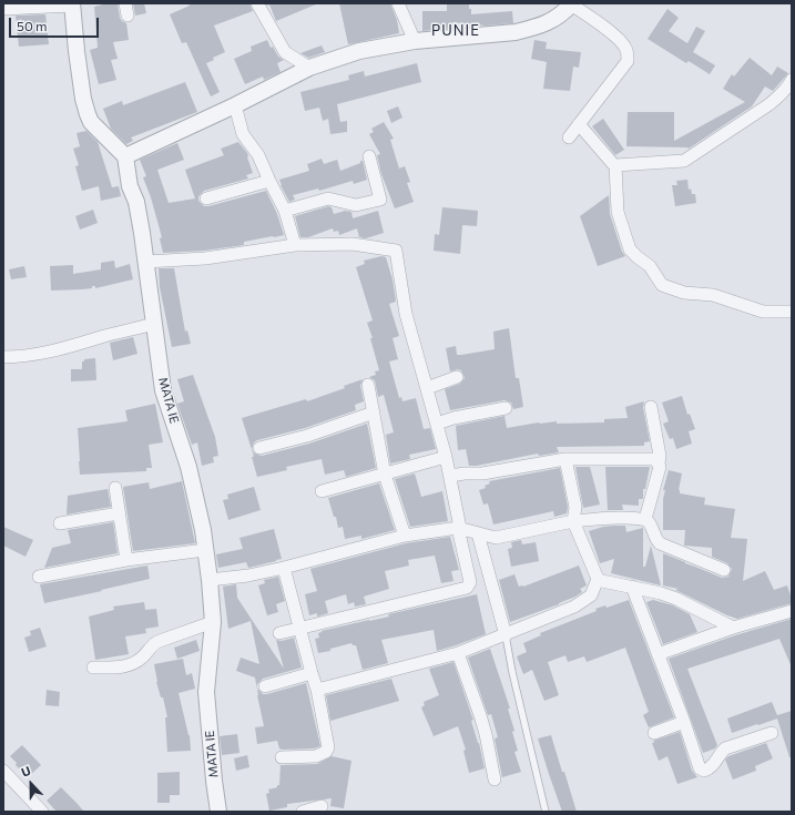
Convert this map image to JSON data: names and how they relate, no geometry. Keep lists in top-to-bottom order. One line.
{"streets":{"street":["MATA IE"]},"districts":["PUNIE"],"scale_bar":"50 m","north":"top"}
